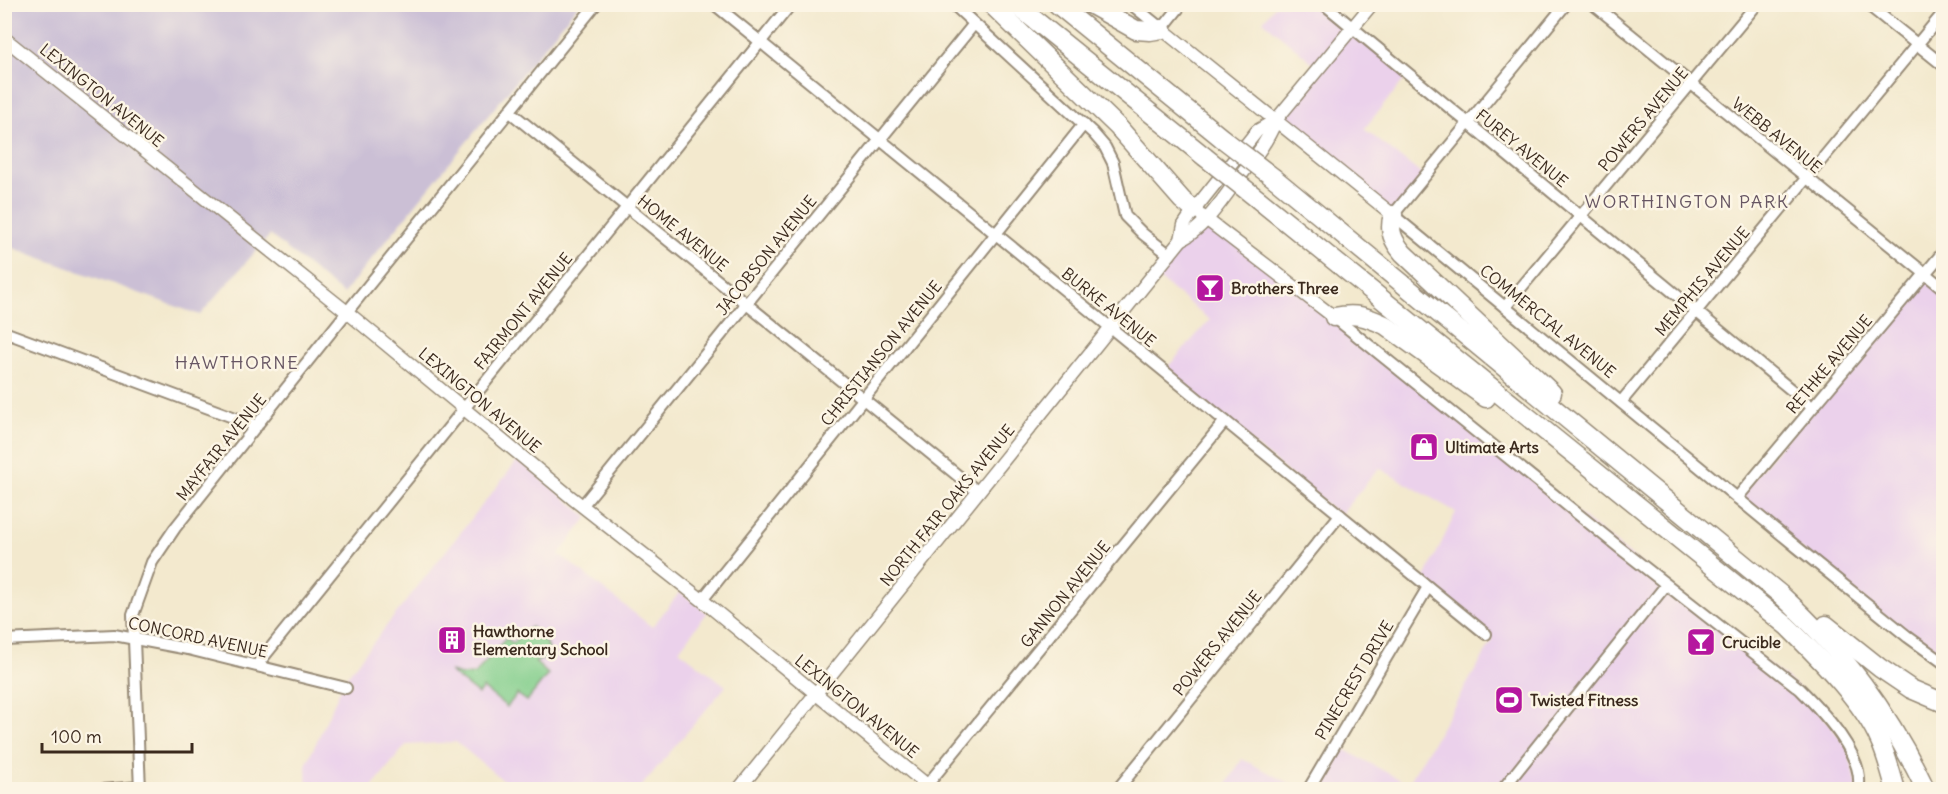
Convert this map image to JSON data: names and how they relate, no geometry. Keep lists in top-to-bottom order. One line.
{"streets":{"street":["LEXINGTON AVENUE","POWERS AVENUE","WEBB AVENUE","FUREY AVENUE","HOME AVENUE","JACOBSON AVENUE","MEMPHIS AVENUE","BURKE AVENUE","FAIRMONT AVENUE","COMMERCIAL AVENUE","CHRISTIANSON AVENUE","RETHKE AVENUE","MAYFAIR AVENUE","NORTH FAIR OAKS AVENUE","GANNON AVENUE","CONCORD AVENUE","PINECREST DRIVE"]},"crossings":[["LEXINGTON AVENUE","JACOBSON AVENUE"],["LEXINGTON AVENUE","FAIRMONT AVENUE"],["LEXINGTON AVENUE","CHRISTIANSON AVENUE"],["LEXINGTON AVENUE","MAYFAIR AVENUE"],["LEXINGTON AVENUE","NORTH FAIR OAKS AVENUE"],["LEXINGTON AVENUE","GANNON AVENUE"],["POWERS AVENUE","WEBB AVENUE"],["POWERS AVENUE","FUREY AVENUE"],["POWERS AVENUE","BURKE AVENUE"],["POWERS AVENUE","COMMERCIAL AVENUE"],["WEBB AVENUE","MEMPHIS AVENUE"],["WEBB AVENUE","RETHKE AVENUE"],["FUREY AVENUE","MEMPHIS AVENUE"],["FUREY AVENUE","RETHKE AVENUE"],["FUREY AVENUE","NORTH FAIR OAKS AVENUE"],["HOME AVENUE","JACOBSON AVENUE"],["HOME AVENUE","FAIRMONT AVENUE"],["HOME AVENUE","CHRISTIANSON AVENUE"],["HOME AVENUE","MAYFAIR AVENUE"],["HOME AVENUE","NORTH FAIR OAKS AVENUE"],["JACOBSON AVENUE","BURKE AVENUE"],["MEMPHIS AVENUE","COMMERCIAL AVENUE"],["BURKE AVENUE","FAIRMONT AVENUE"],["BURKE AVENUE","CHRISTIANSON AVENUE"],["BURKE AVENUE","NORTH FAIR OAKS AVENUE"],["BURKE AVENUE","GANNON AVENUE"],["BURKE AVENUE","PINECREST DRIVE"],["FAIRMONT AVENUE","CONCORD AVENUE"],["COMMERCIAL AVENUE","RETHKE AVENUE"],["COMMERCIAL AVENUE","NORTH FAIR OAKS AVENUE"],["MAYFAIR AVENUE","CONCORD AVENUE"]],"districts":["WORTHINGTON PARK","HAWTHORNE"],"places":{"bar":["Brothers Three","Crucible"],"shop":["Ultimate Arts"],"building":["Hawthorne Elementary School"],"sports":["Twisted Fitness"]},"scale_bar":"100 m"}
